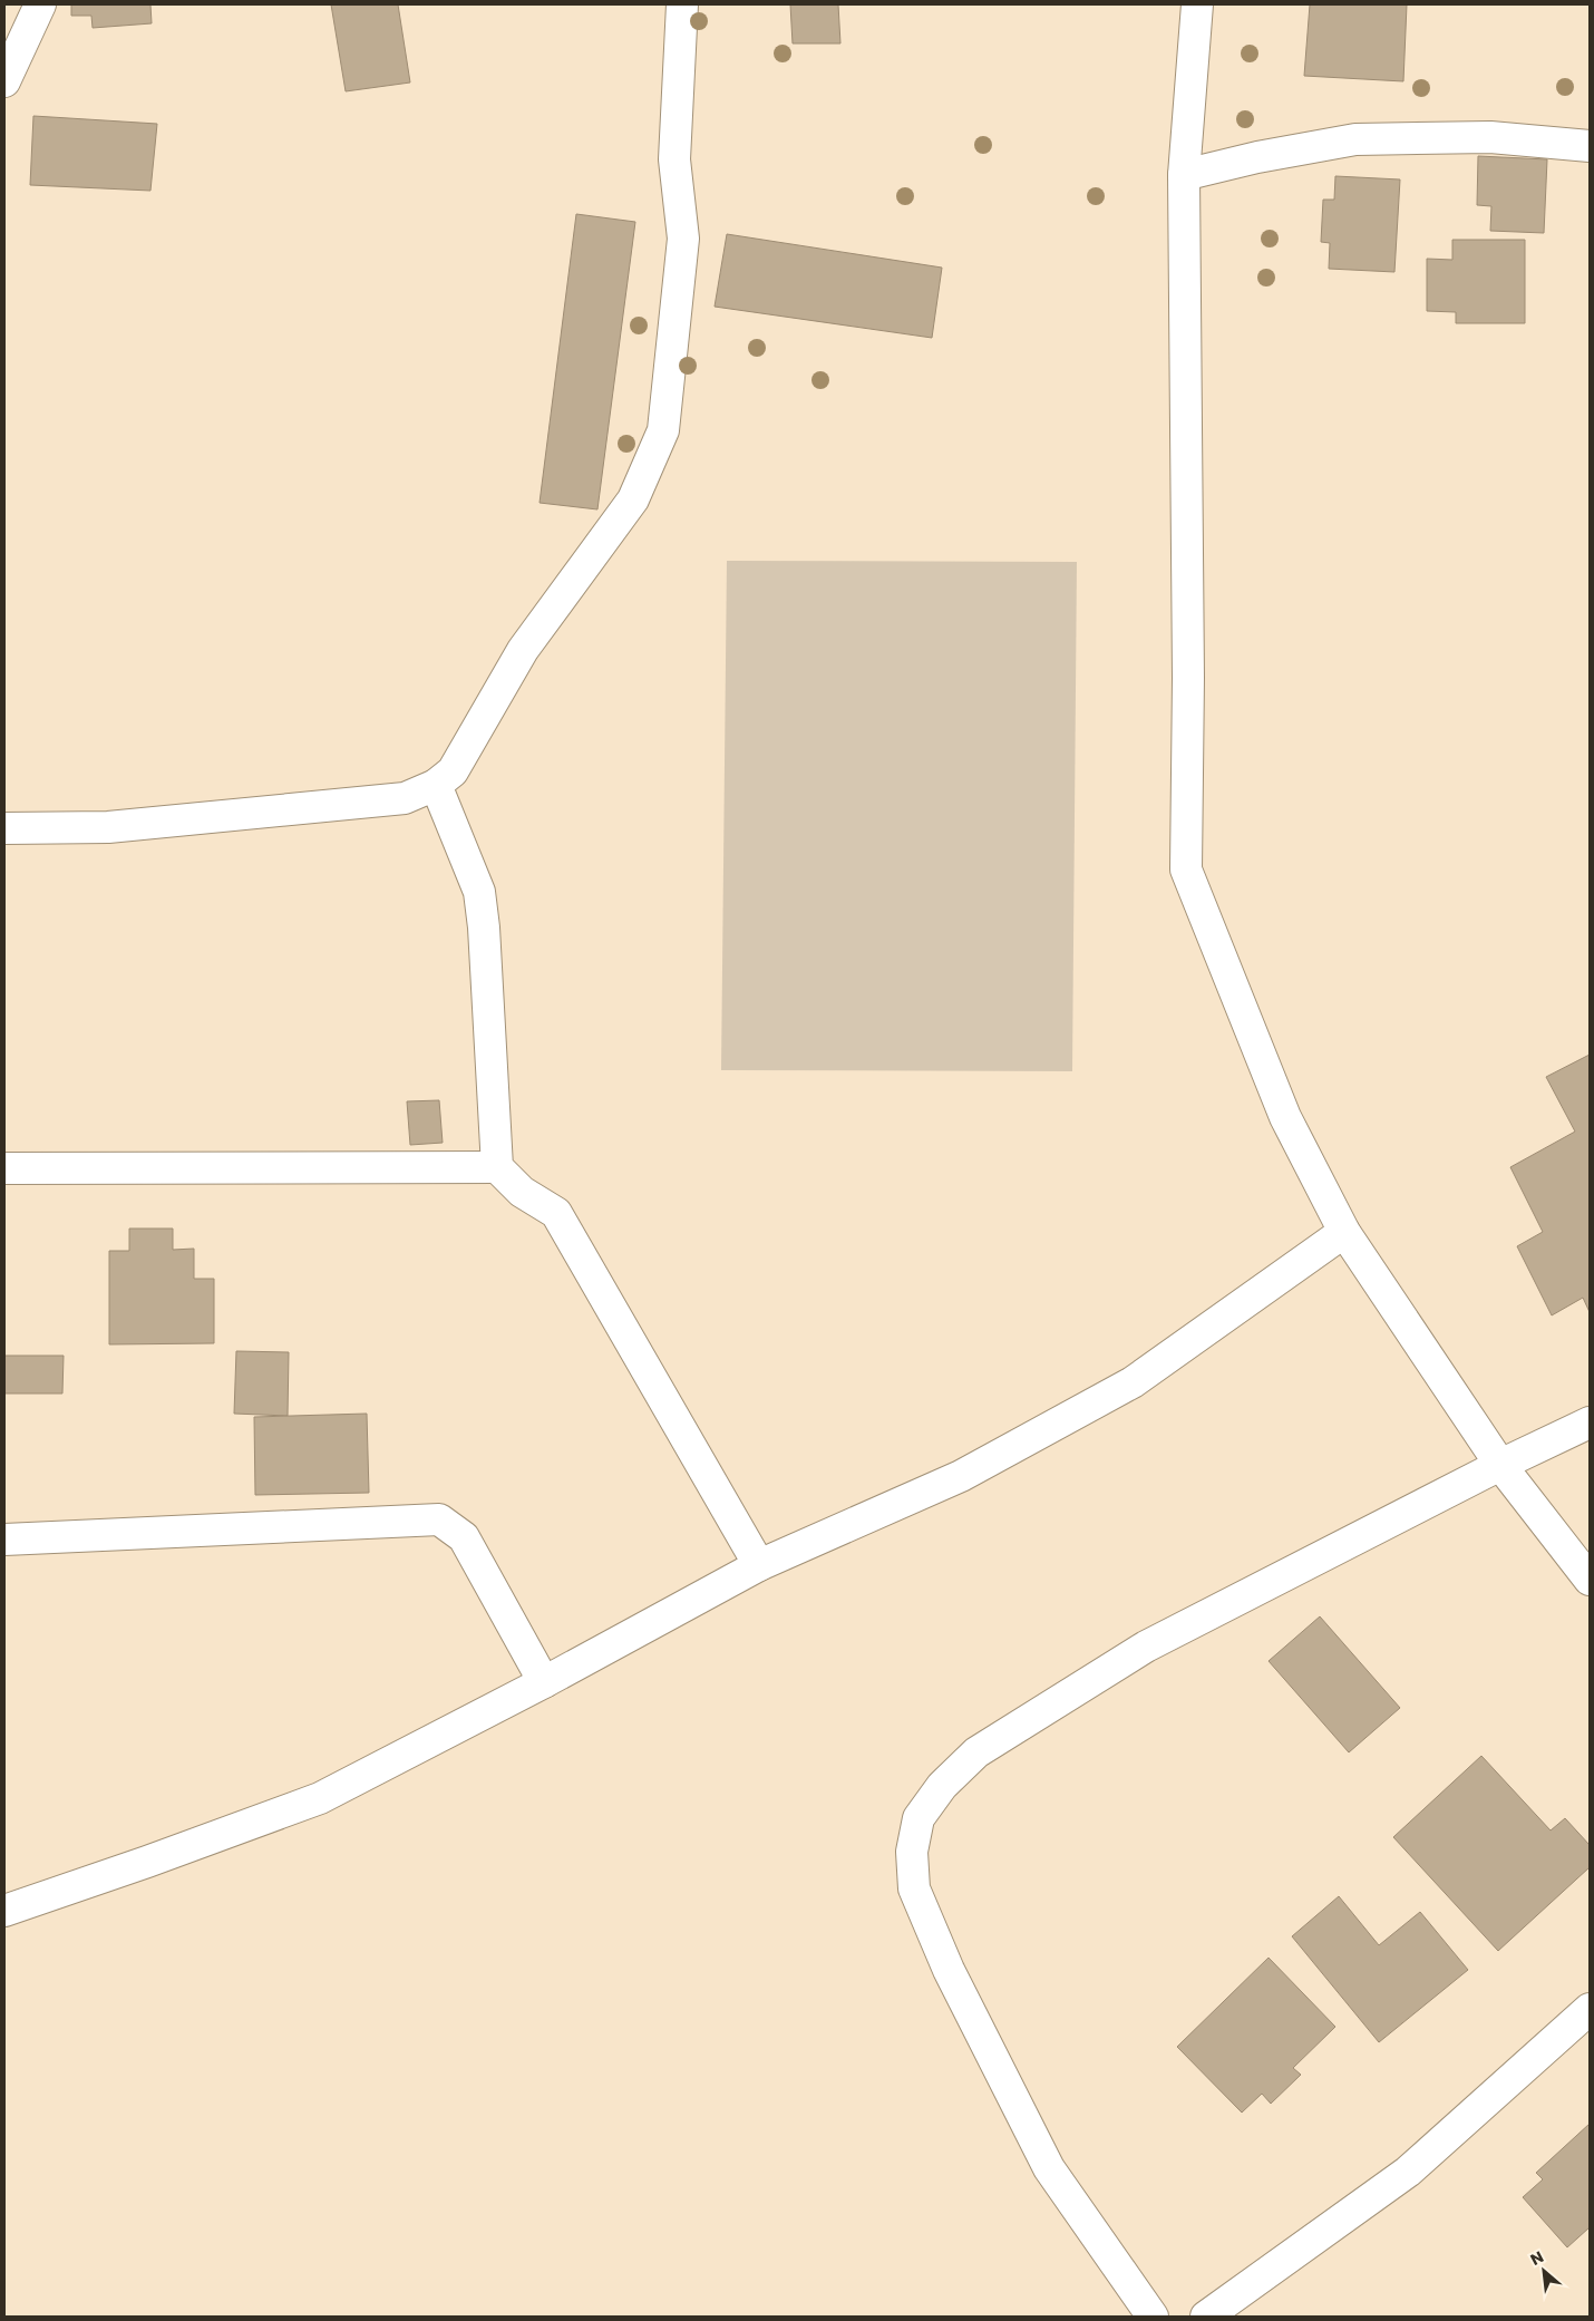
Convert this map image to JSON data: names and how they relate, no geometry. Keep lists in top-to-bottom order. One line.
{"north":"top left"}
